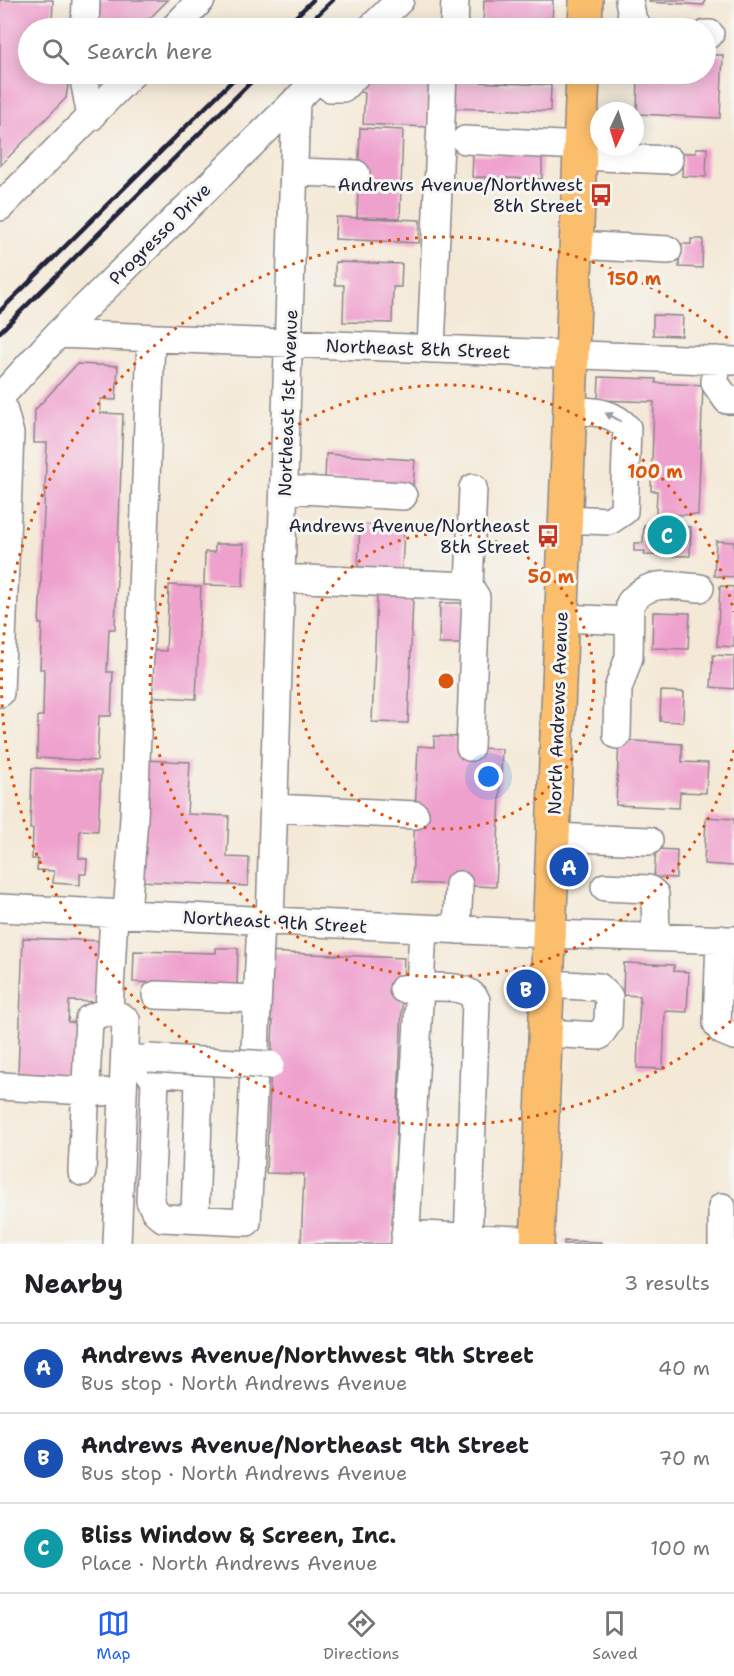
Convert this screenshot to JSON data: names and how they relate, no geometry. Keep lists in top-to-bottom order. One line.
{"streets":{"main road":["North Andrews Avenue"],"street":["Progresso Drive","Northeast 8th Street","Northeast 1st Avenue","Northeast 9th Street"]},"crossings":[["Progresso Drive","Northeast 1st Avenue"],["Northeast 8th Street","Northeast 1st Avenue"],["Northeast 8th Street","North Andrews Avenue"],["Northeast 1st Avenue","Northeast 9th Street"],["North Andrews Avenue","Northeast 9th Street"]],"places":{"bus stop":["Andrews Avenue/Northwest 8th Street","Andrews Avenue/Northeast 8th Street"]},"north":"bottom","page":{"search":"Search here","pins":["C","A","B"],"heading":["Nearby","3 results"],"list":[{"mark":"A","name":"Andrews Avenue/Northwest 9th Street","note":"Bus stop · North Andrews Avenue","value":"40 m"},{"mark":"B","name":"Andrews Avenue/Northeast 9th Street","note":"Bus stop · North Andrews Avenue","value":"70 m"},{"mark":"C","name":"Bliss Window & Screen, Inc.","note":"Place · North Andrews Avenue","value":"100 m"}],"nav":["Map","Directions","Saved"]},"rings":["150 m","100 m","50 m"]}
